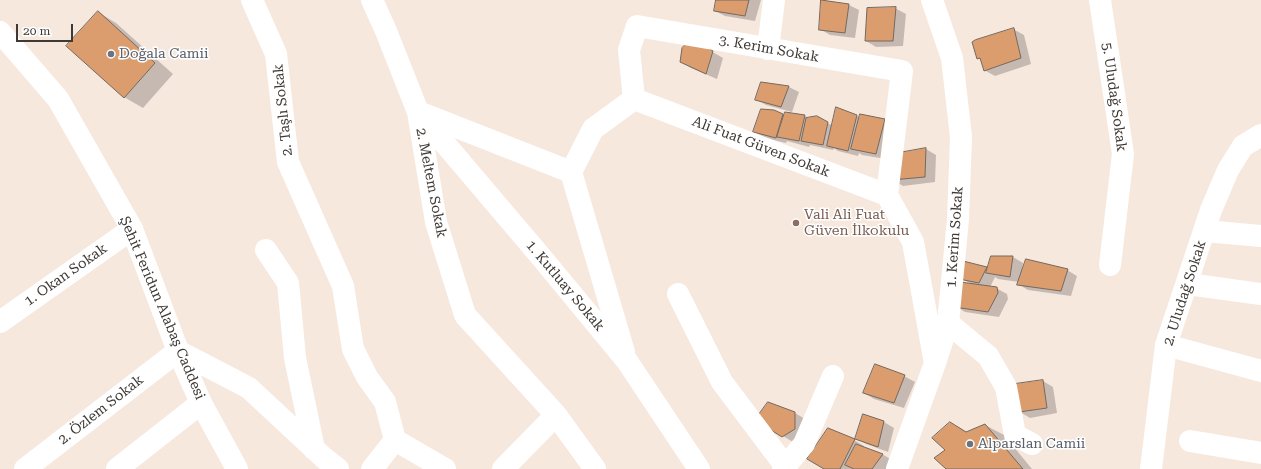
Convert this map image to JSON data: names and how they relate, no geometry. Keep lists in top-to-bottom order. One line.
{"streets":{"street":["3. Kerim Sokak","5. Uludağ Sokak","2. Taşlı Sokak","Ali Fuat Güven Sokak","2. Meltem Sokak","1. Kerim Sokak","1. Okan Sokak","1. Kutluay Sokak","2. Uludağ Sokak","Şehit Feridun Alabaş Caddesi","2. Özlem Sokak"]},"crossings":[["3. Kerim Sokak","Ali Fuat Güven Sokak"],["2. Meltem Sokak","1. Kutluay Sokak"],["1. Okan Sokak","Şehit Feridun Alabaş Caddesi"],["Şehit Feridun Alabaş Caddesi","2. Özlem Sokak"]],"places":["Doğala Camii","Vali Ali Fuat Güven İlkokulu","Alparslan Camii"],"scale_bar":"20 m"}
